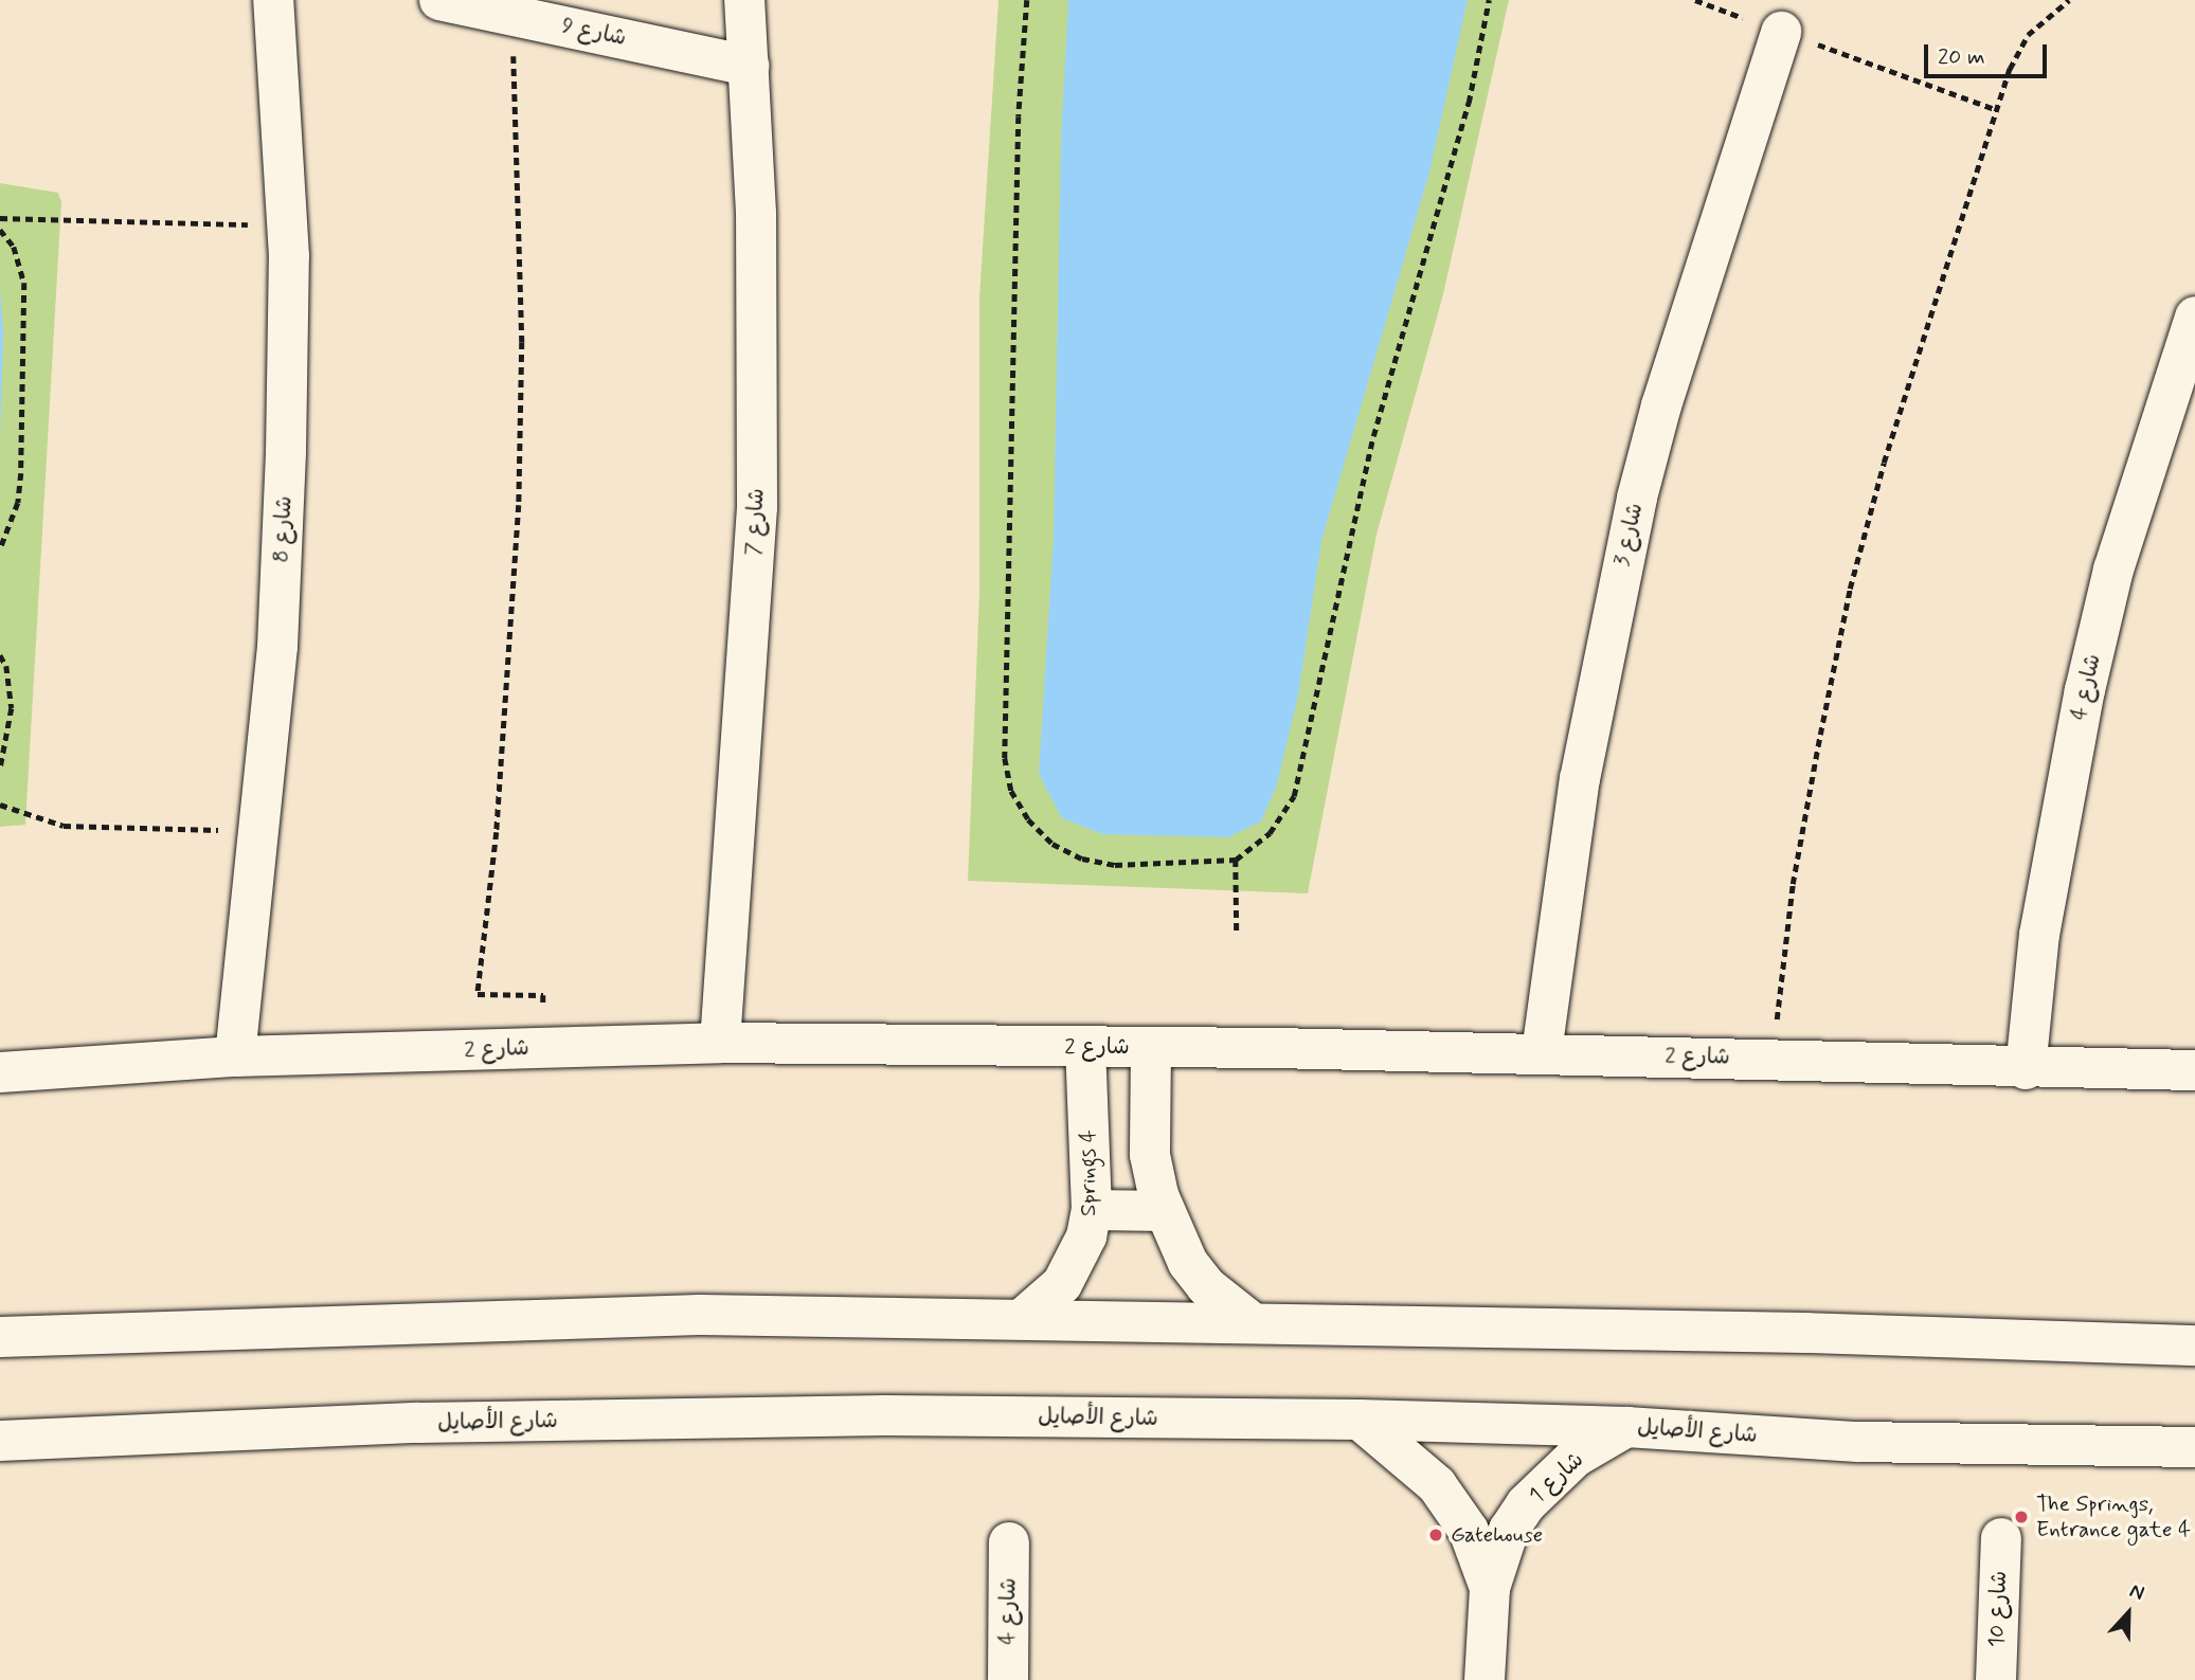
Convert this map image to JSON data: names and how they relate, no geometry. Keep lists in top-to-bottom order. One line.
{"streets":{"street":["شارع 9","شارع 7","شارع 8","شارع 3","شارع 4","شارع 2","Springs 4","شارع الأصايل","شارع 1","شارع 10"]},"crossings":[["شارع 9","شارع 7"],["شارع 7","شارع 2"],["شارع 8","شارع 2"],["شارع 3","شارع 2"],["شارع 4","شارع 2"],["شارع 2","Springs 4"],["شارع الأصايل","شارع 1"]],"places":["The Springs, Entrance gate 4","Gatehouse"],"scale_bar":"20 m","north":"top"}
